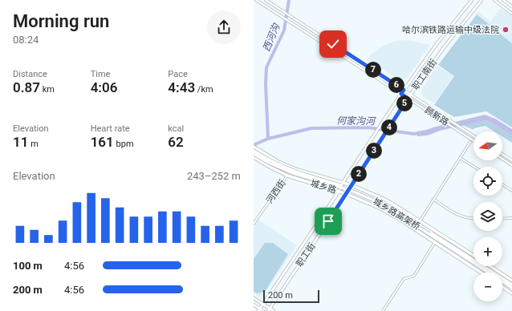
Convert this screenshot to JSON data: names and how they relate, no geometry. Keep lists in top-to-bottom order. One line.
{"streets":{"highway":["城乡路","城乡路高架桥"],"main road":["职工南街","顾新路","职工街"],"street":["河西街"]},"crossings":[["职工南街","顾新路"],["职工南街","职工街"],["城乡路","河西街"],["城乡路","职工街"]],"water":["西河沟","何家沟河"],"places":["哈尔滨铁路运输中级法院"],"scale_bar":"200 m","north":"left","page":{"heading":["Morning run","08:24"],"stats":[["Distance","0.87 km"],["Time","4:06"],["Pace","4:43 /km"],["Elevation","11 m"],["Heart rate","161 bpm"],["kcal","62"]],"pins":["7","6","5","4","3","2"],"map_buttons":["+","−"],"chart":["Elevation","243–252 m"],"list":[{"name":"100 m","note":"4:56"},{"name":"200 m","note":"4:56"}],"scale":"200 m"}}
